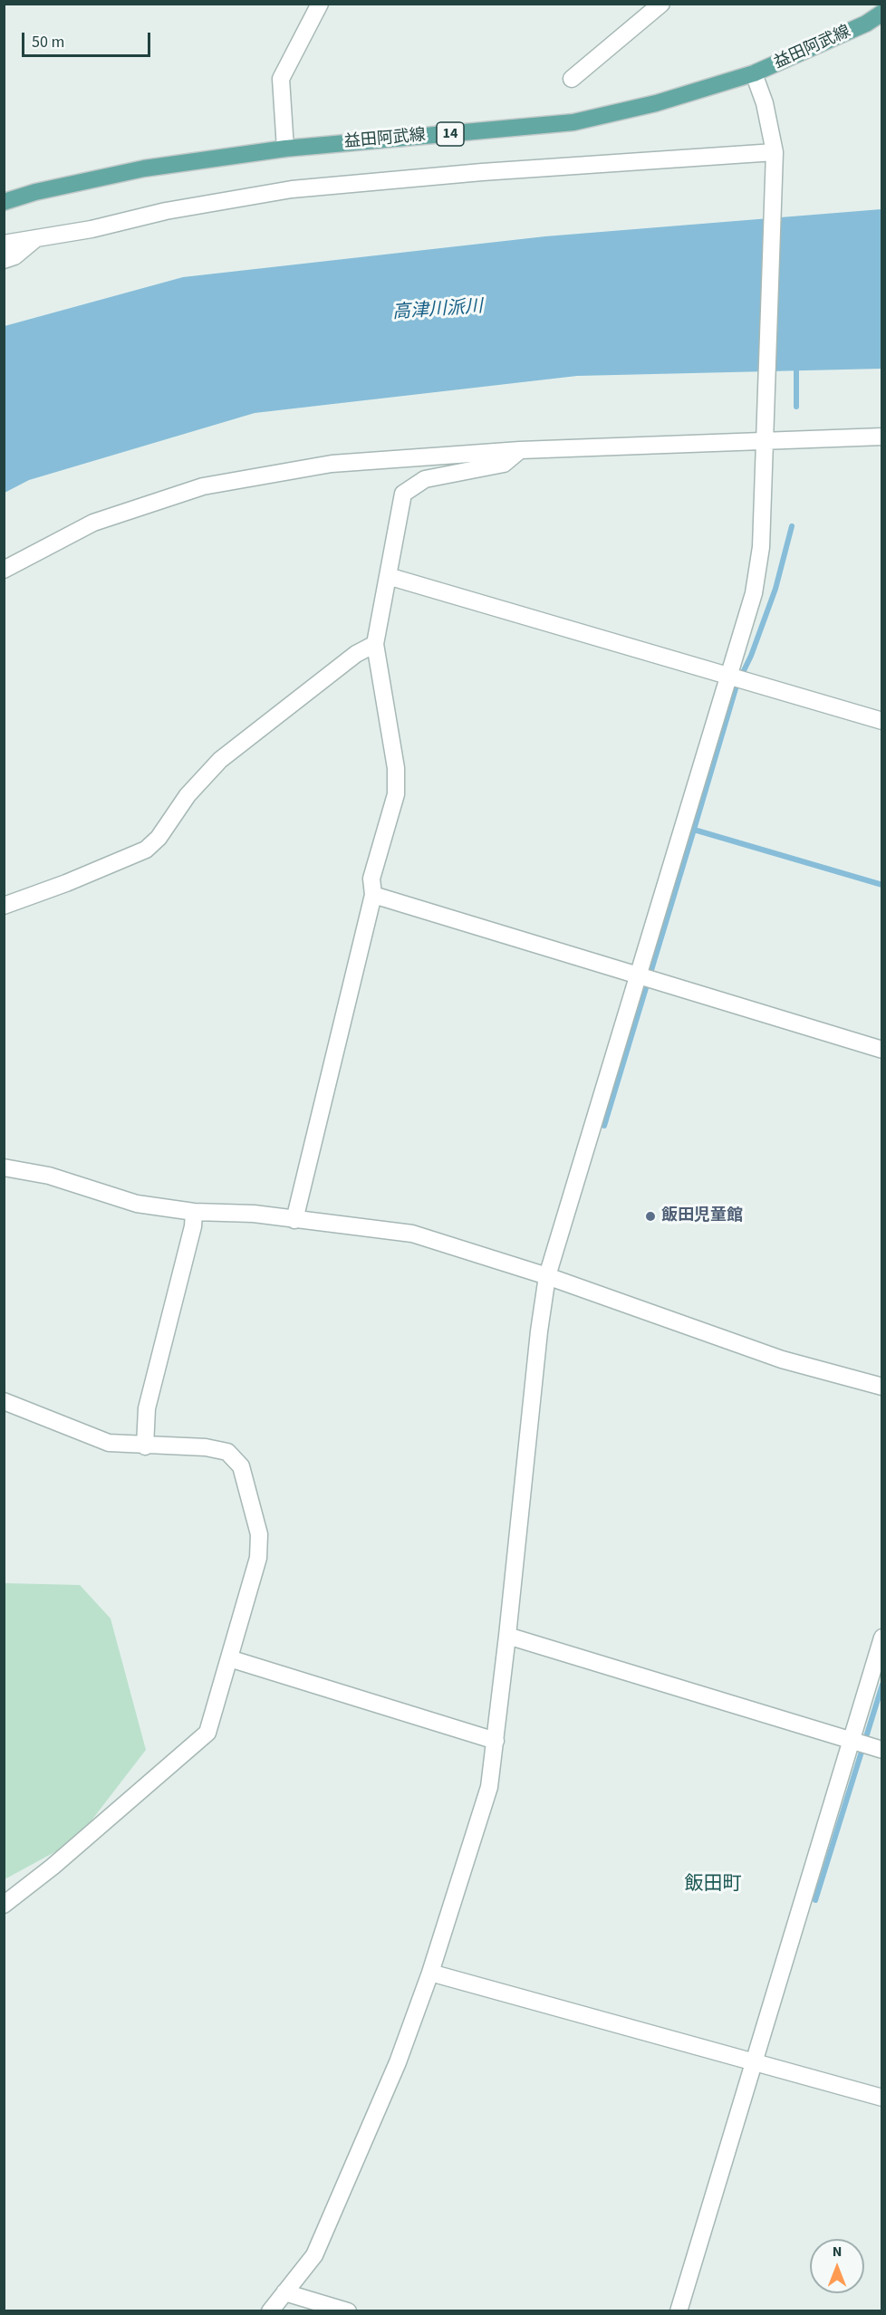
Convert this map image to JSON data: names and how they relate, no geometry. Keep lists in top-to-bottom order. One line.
{"streets":{"main road":["益田阿武線","14"]},"districts":["飯田町"],"water":["高津川派川"],"places":["飯田児童館"],"scale_bar":"50 m","north":"top"}
